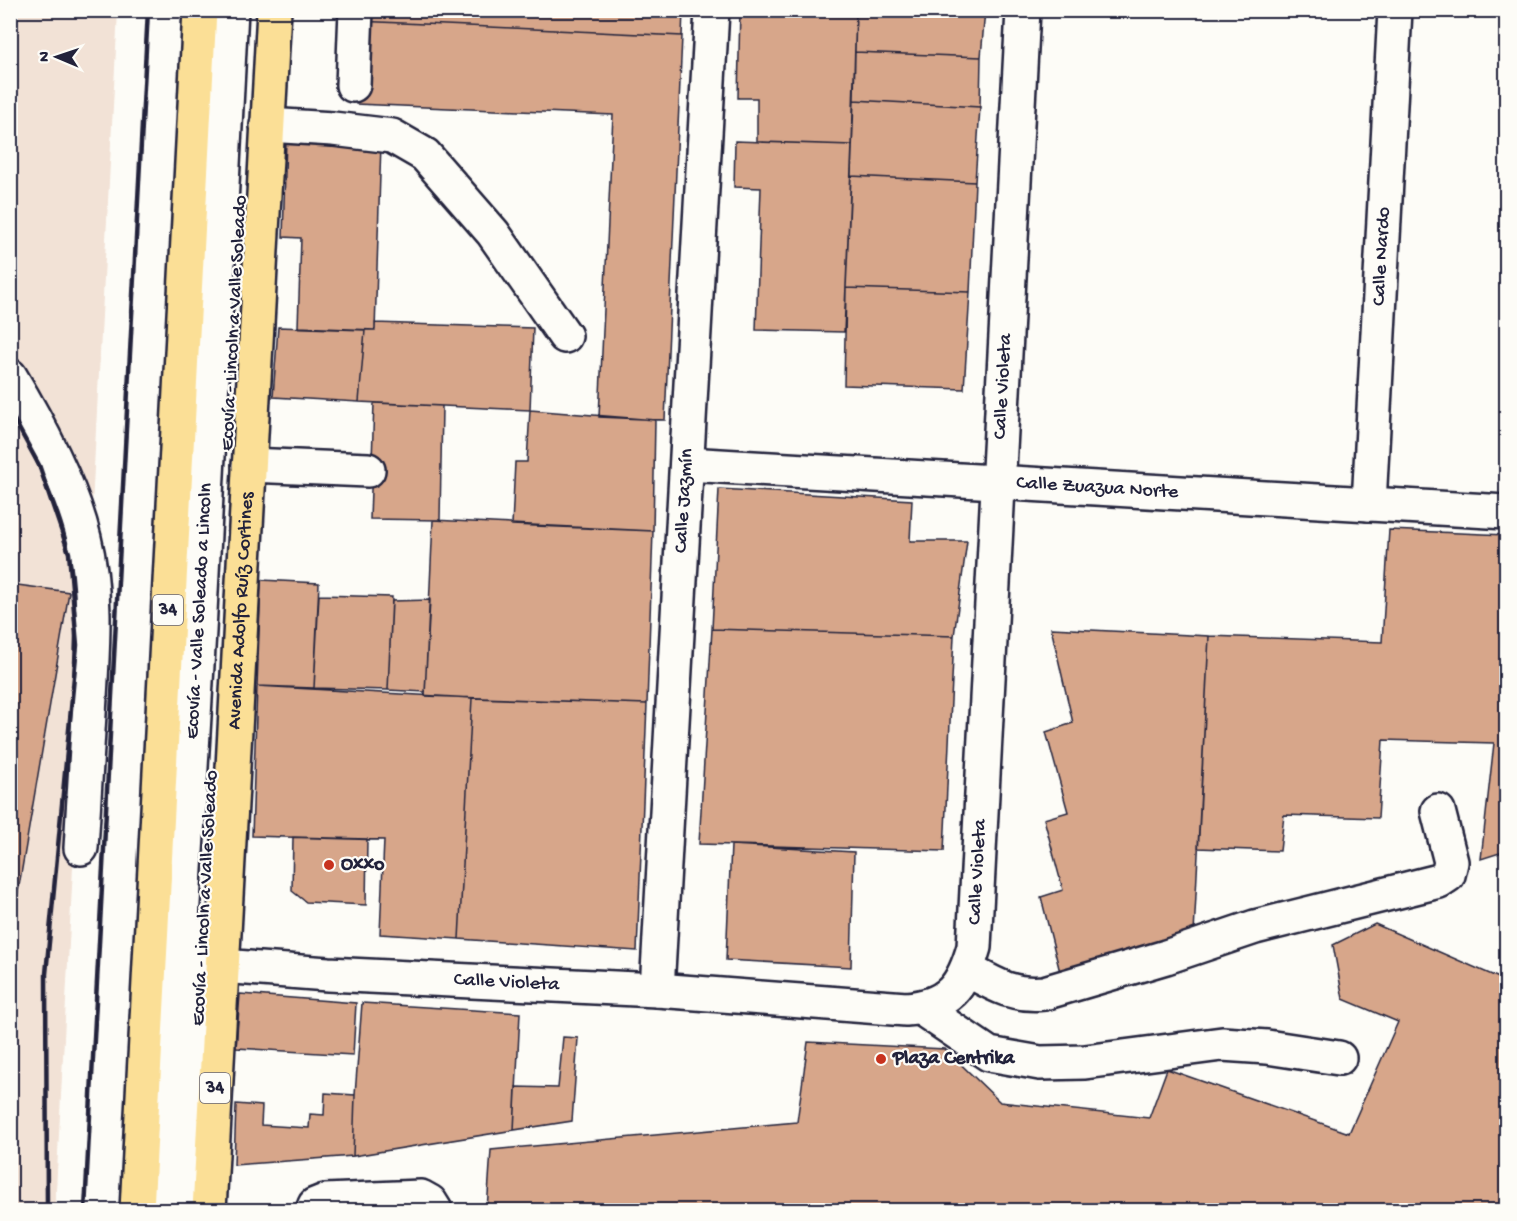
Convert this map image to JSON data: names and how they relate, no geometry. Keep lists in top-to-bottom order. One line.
{"streets":{"main road":["34","Avenida Adolfo Ruíz Cortines"],"street":["Calle Nardo","Ecovía - Lincoln a Valle Soleado","Calle Violeta","Calle Zuazua Norte","Calle Jazmín","Ecovía - Valle Soleado a Lincoln"]},"crossings":[["Calle Nardo","Calle Zuazua Norte"],["Ecovía - Lincoln a Valle Soleado","Ecovía - Valle Soleado a Lincoln"],["Calle Violeta","Calle Zuazua Norte"],["Calle Violeta","Calle Jazmín"],["Calle Violeta","Avenida Adolfo Ruíz Cortines"],["Calle Zuazua Norte","Calle Jazmín"]],"places":["Oxxo","Plaza Centrika"],"north":"left"}
